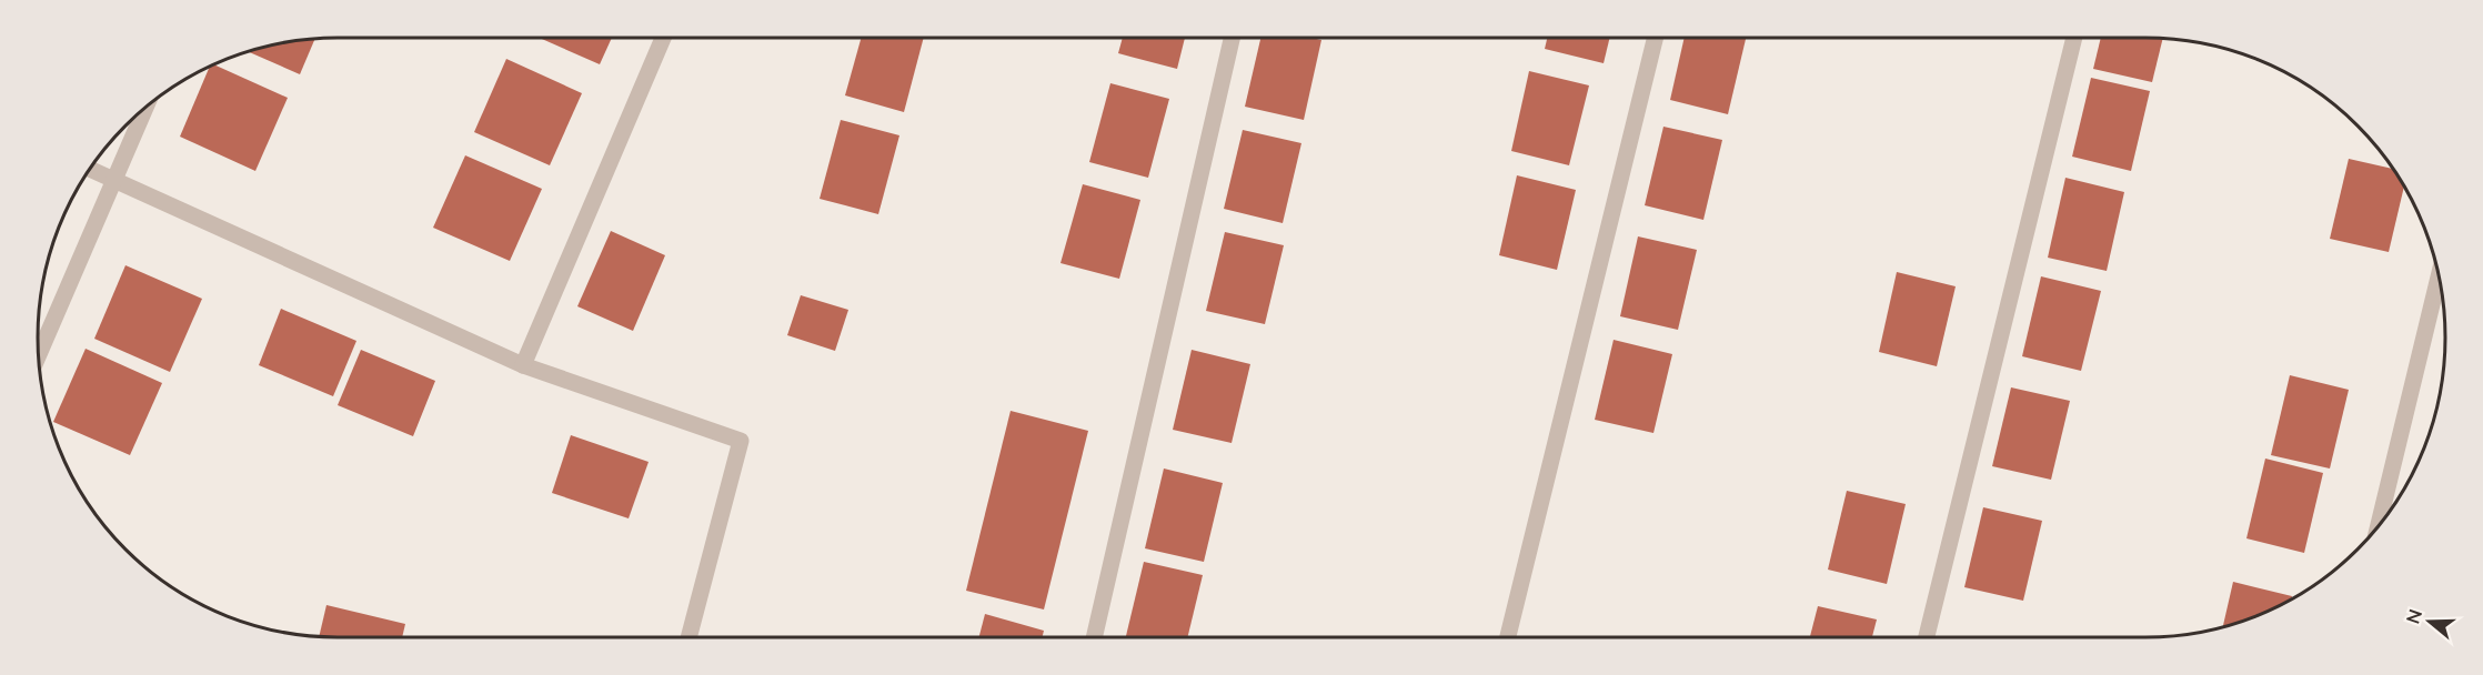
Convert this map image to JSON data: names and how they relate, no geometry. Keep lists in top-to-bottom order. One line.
{"north":"left"}
